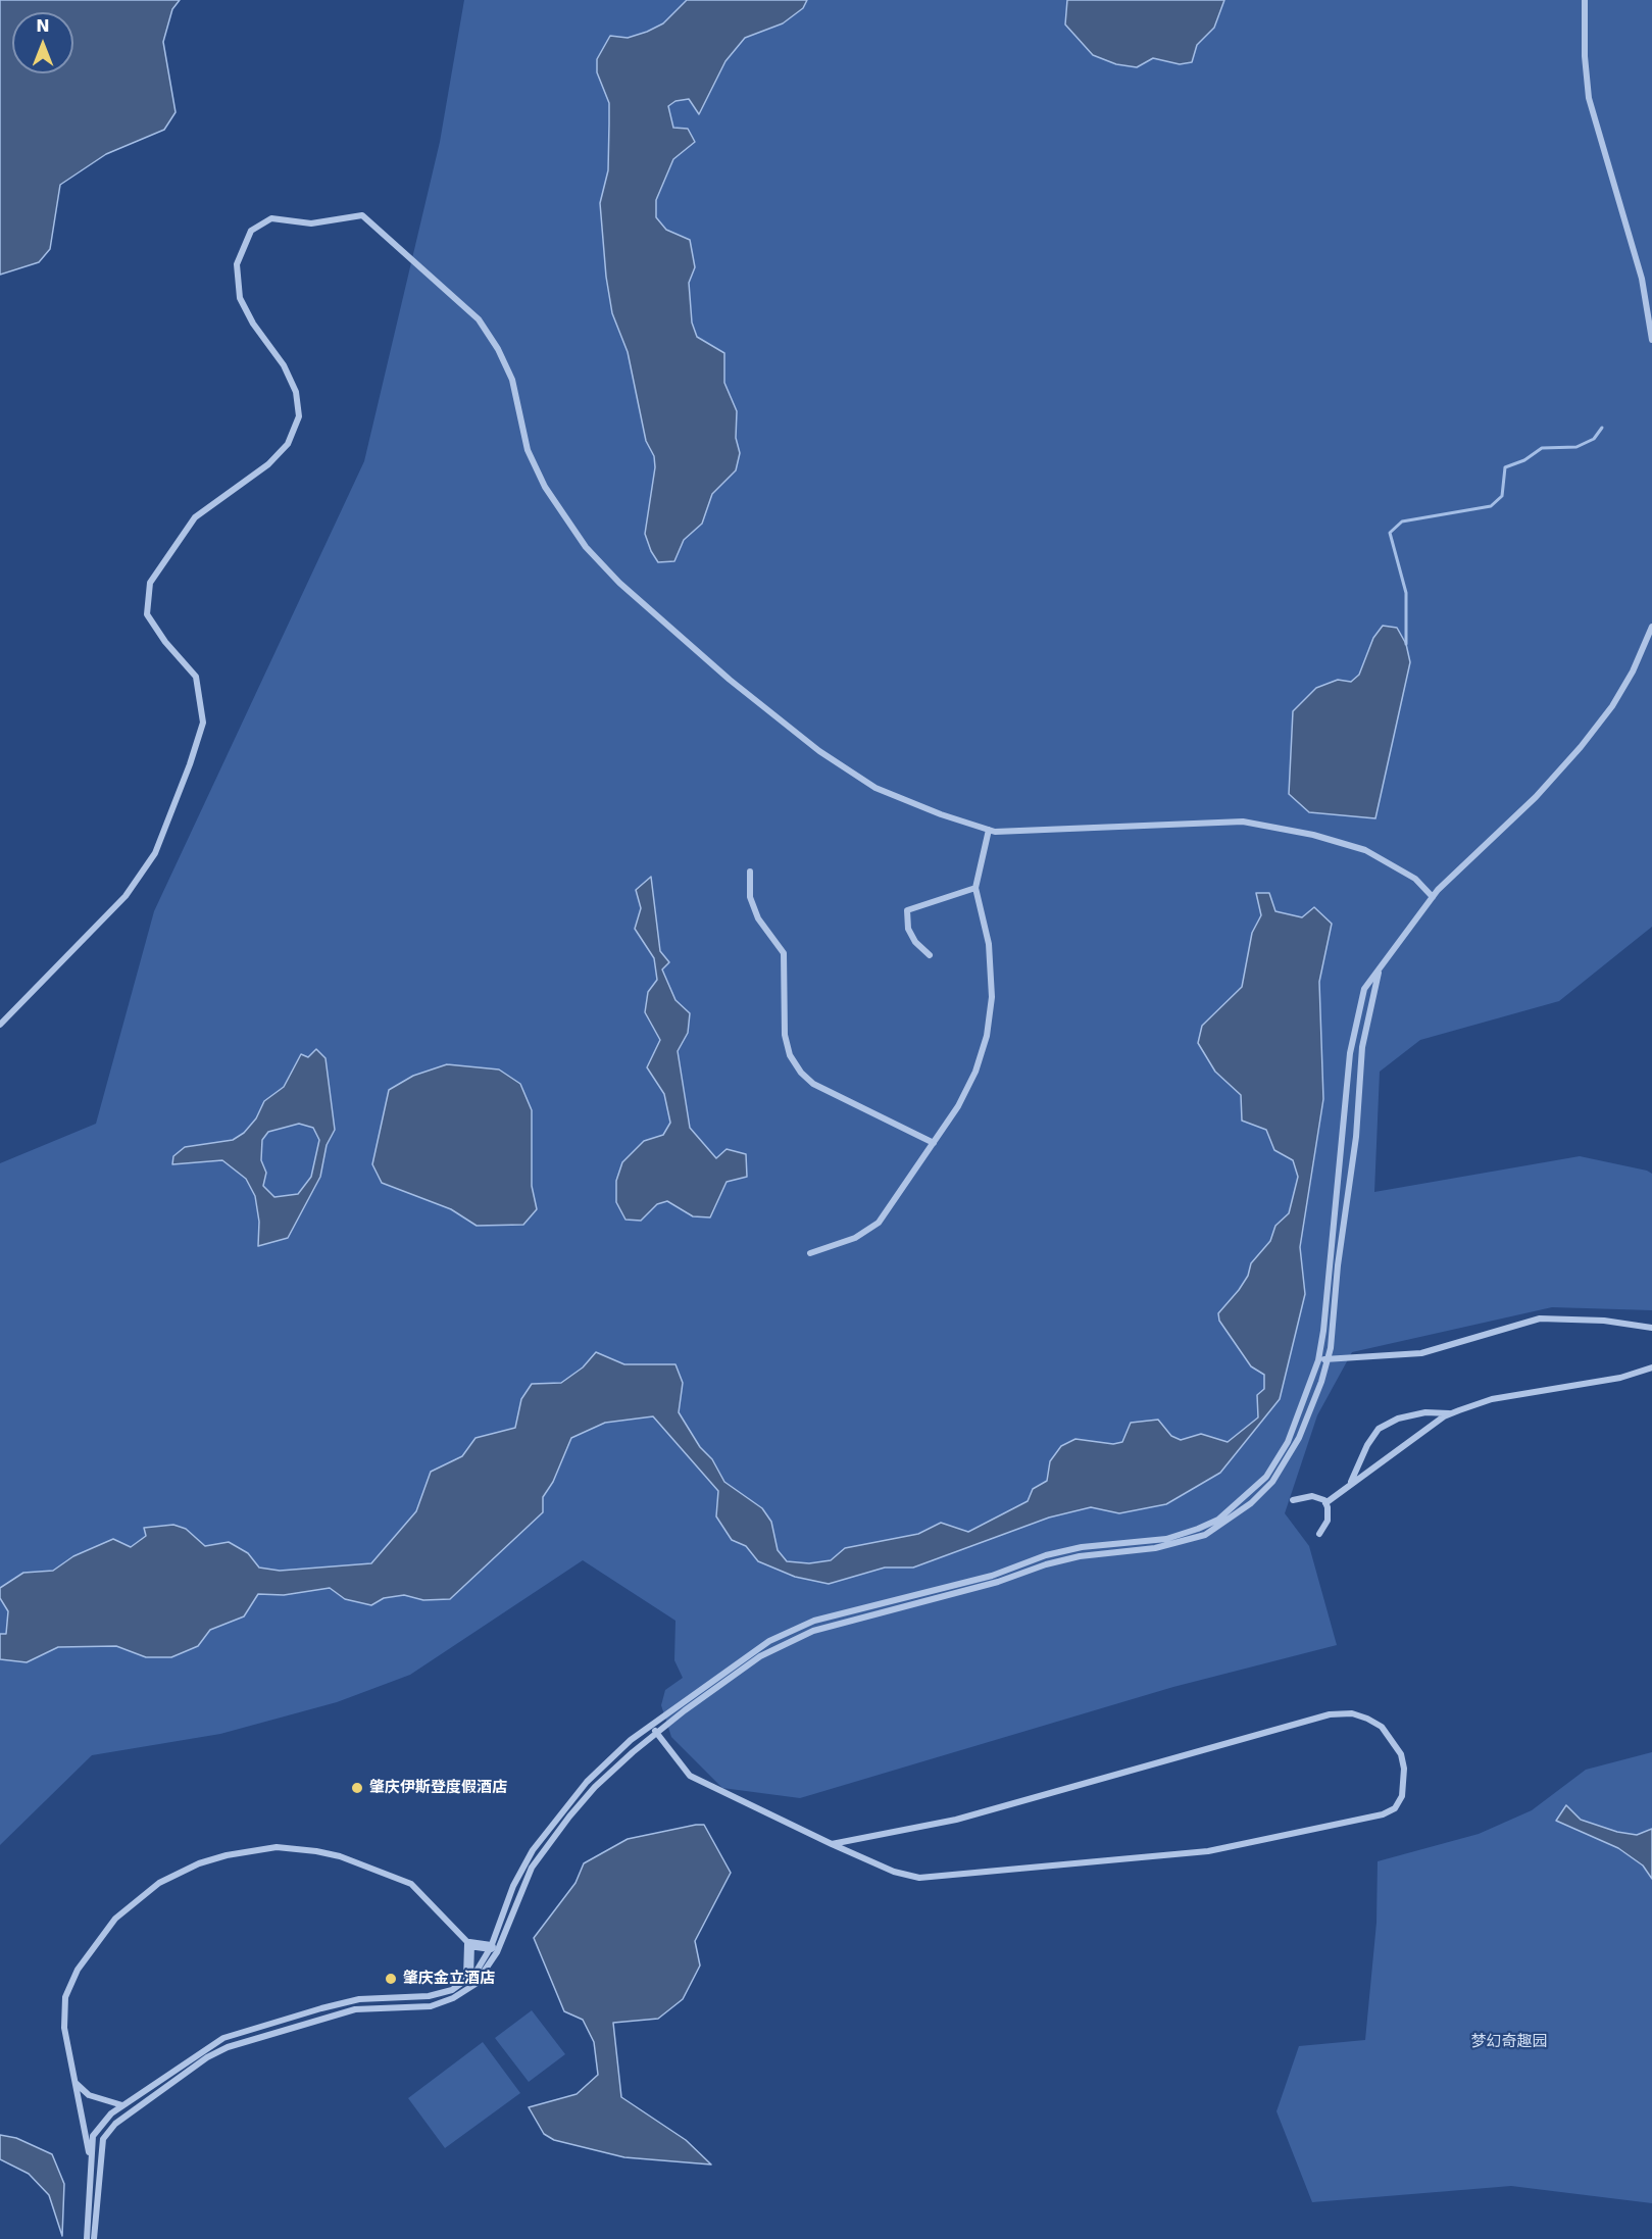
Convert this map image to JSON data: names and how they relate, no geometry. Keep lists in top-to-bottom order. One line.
{"parks":["梦幻奇趣园"],"places":["肇庆伊斯登度假酒店","肇庆金立酒店"],"north":"top"}
